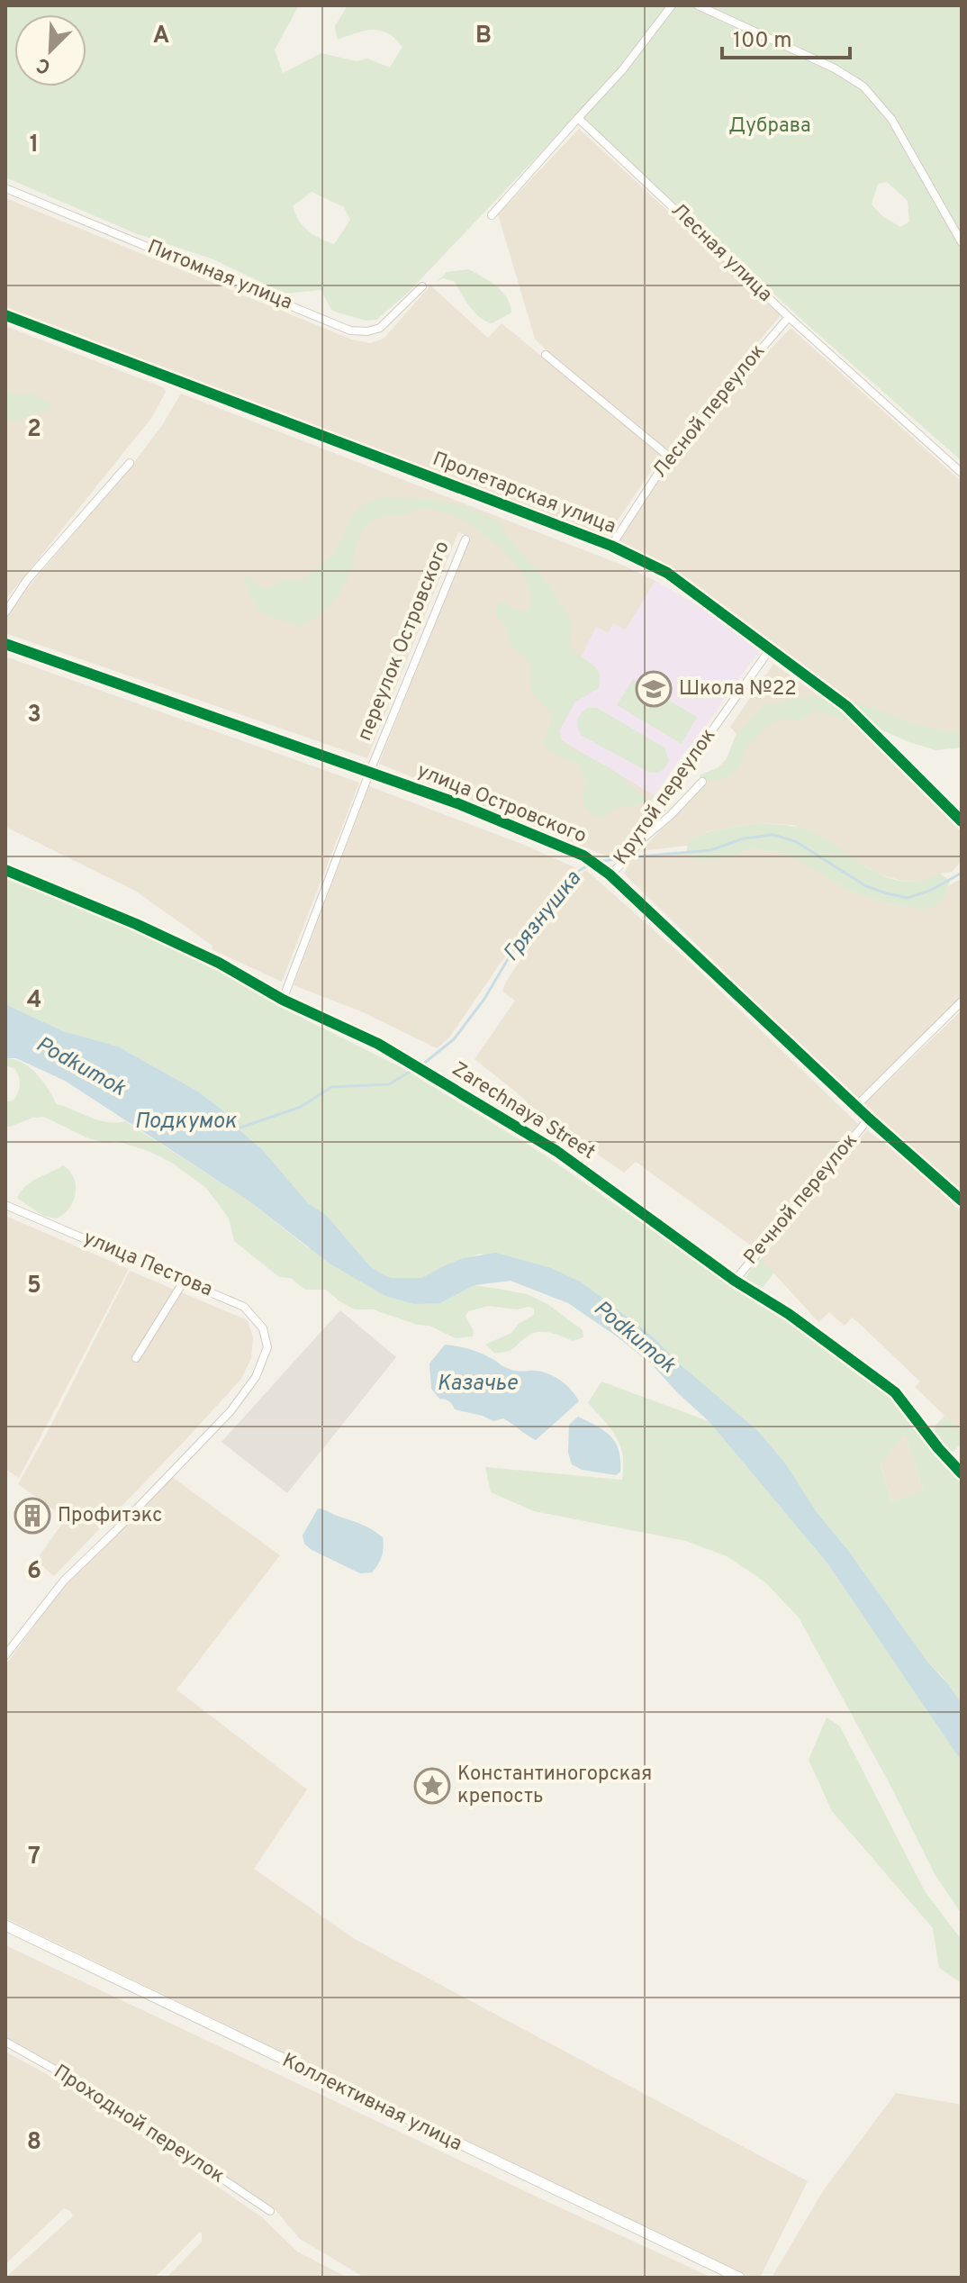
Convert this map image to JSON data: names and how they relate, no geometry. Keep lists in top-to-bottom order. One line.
{"streets":{"street":["Лесная улица","Питомная улица","Лесной переулок","Пролетарская улица","переулок Островского","Крутой переулок","улица Островского","Zarechnaya Street","Речной переулок","улица Пестова","Коллективная улица","Проходной переулок"]},"crossings":[["Лесная улица","Лесной переулок"],["Лесной переулок","Пролетарская улица"],["Пролетарская улица","Крутой переулок"],["переулок Островского","улица Островского"],["переулок Островского","Zarechnaya Street"],["Крутой переулок","улица Островского"],["улица Островского","Речной переулок"],["Zarechnaya Street","Речной переулок"]],"water":["Грязнушка","Podkumok","Подкумок","Казачье"],"parks":["Дубрава"],"places":{"school or university":["Школа №22"],"building":["Профитэкс"],"place":["Константиногорская крепость"]},"scale_bar":"100 m","north":"bottom left","grid":{"columns":["A","B"],"rows":["1","2","3","4","5","6","7","8"]}}
